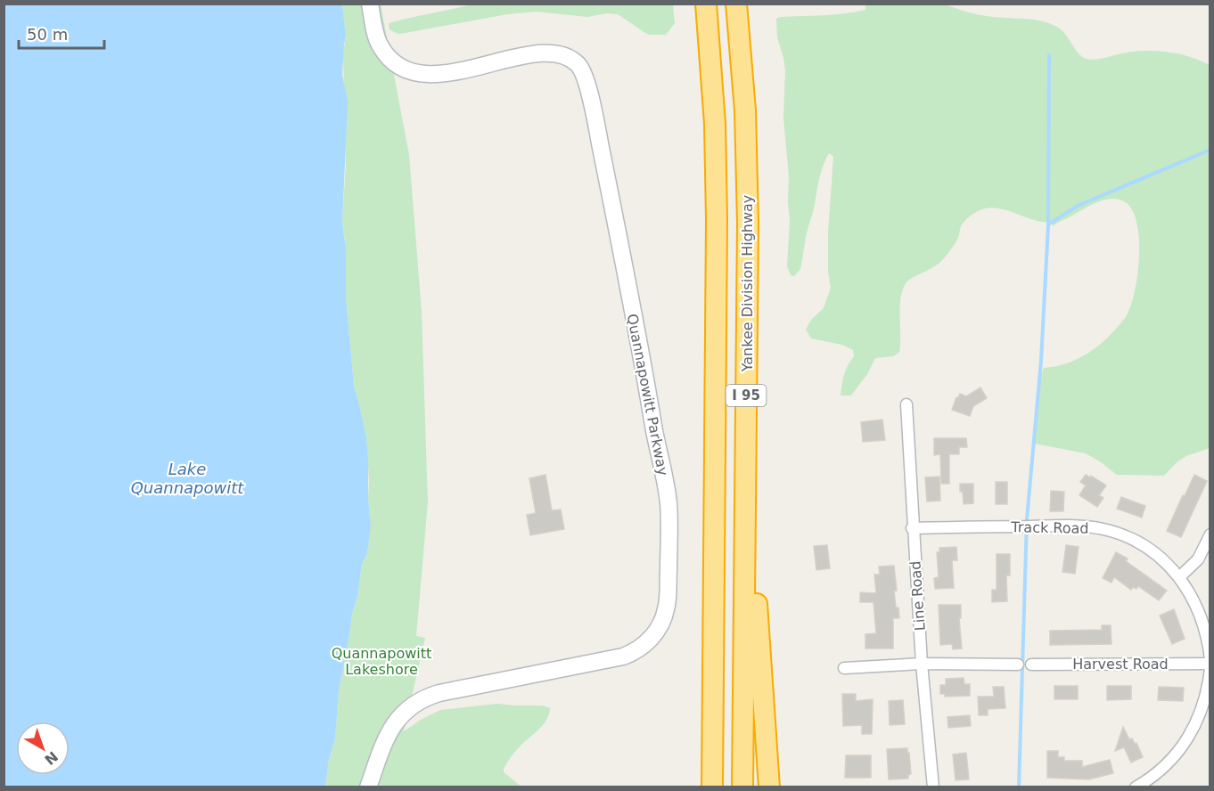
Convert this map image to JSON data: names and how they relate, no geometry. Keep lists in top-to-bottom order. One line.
{"streets":{"highway":["Yankee Division Highway","I 95"],"street":["Quannapowitt Parkway","Track Road","Line Road","Harvest Road"]},"crossings":[["Track Road","Line Road"]],"water":["Lake Quannapowitt"],"parks":["Quannapowitt Lakeshore"],"scale_bar":"50 m","north":"bottom right"}
